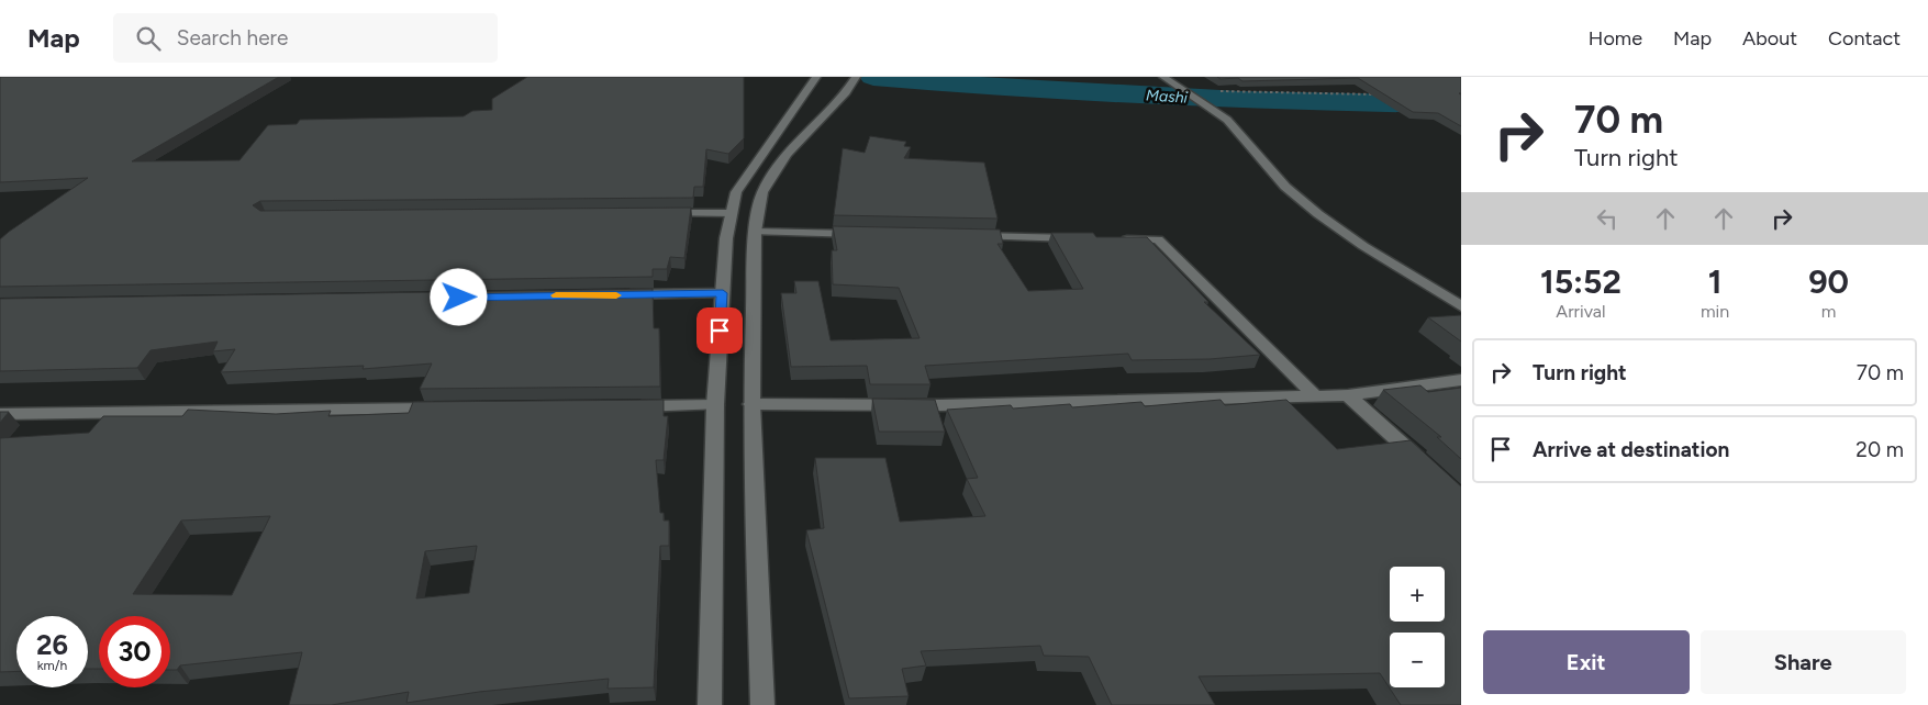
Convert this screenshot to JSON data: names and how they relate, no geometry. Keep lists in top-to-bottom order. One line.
{"water":["Mashi"],"page":{"header":"Map","search":"Search here","nav":["Home","Map","About","Contact"],"turn":["70 m","Turn right"],"eta":["15:52","Arrival","1","min","90","m"],"list":[{"name":"Turn right","value":"70 m"},{"name":"Arrive at destination","value":"20 m"}],"map_buttons":["+","−"],"speed":"26 km/h","limit":"30","buttons":["Exit","Share"]}}
